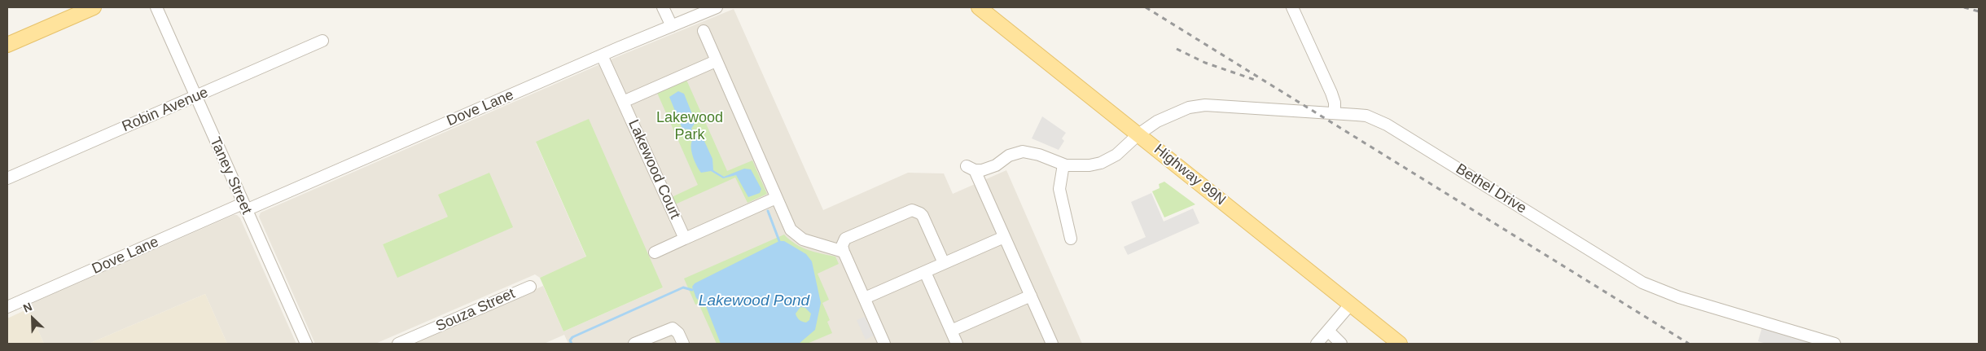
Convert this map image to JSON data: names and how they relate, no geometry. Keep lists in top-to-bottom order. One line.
{"streets":{"main road":["Highway 99N"],"street":["Dove Lane","Robin Avenue","Lakewood Court","Taney Street","Bethel Drive","Souza Street"]},"crossings":[["Dove Lane","Taney Street"],["Robin Avenue","Taney Street"],["Highway 99N","Bethel Drive"]],"water":["Lakewood Pond"],"parks":["Lakewood Park"],"north":"top left"}
